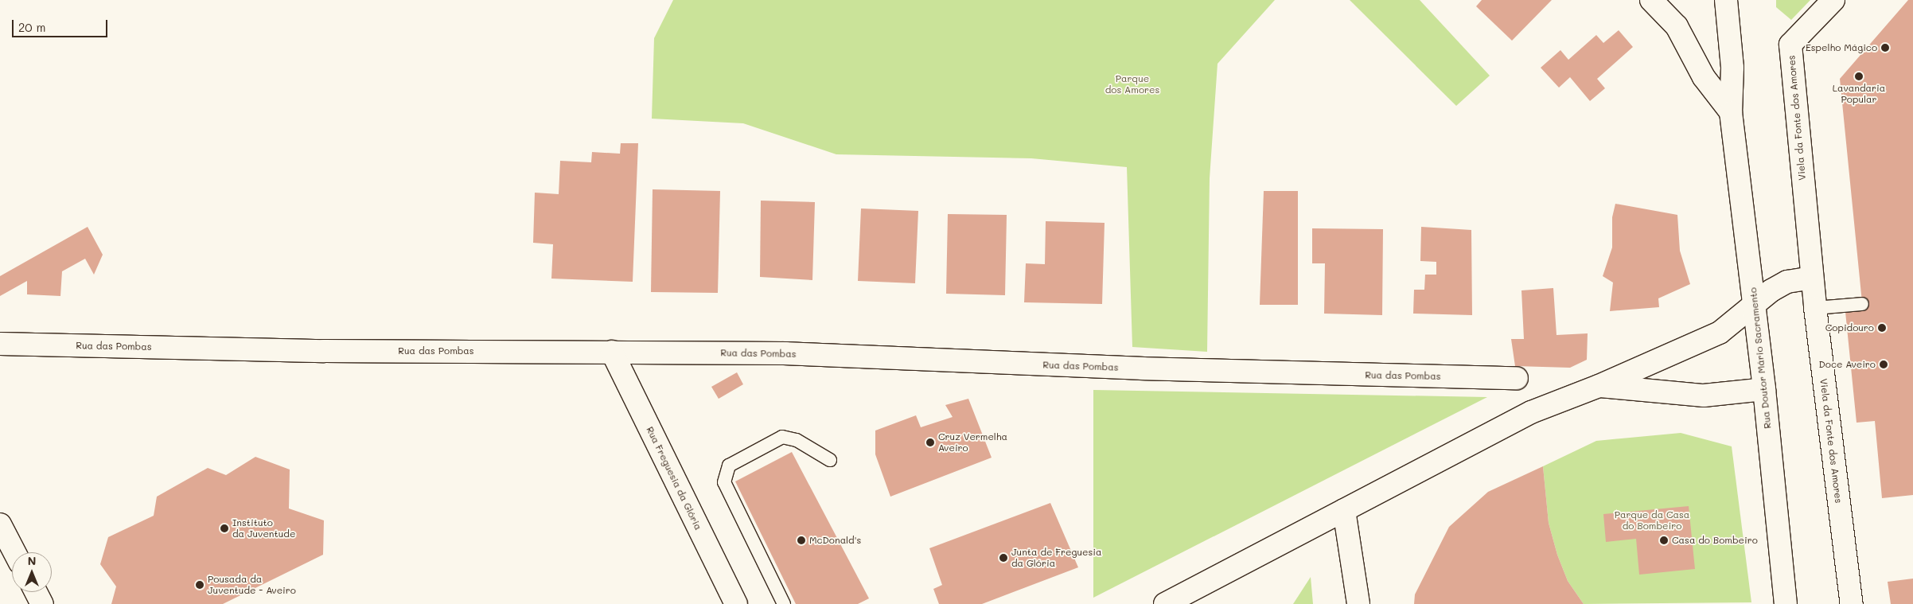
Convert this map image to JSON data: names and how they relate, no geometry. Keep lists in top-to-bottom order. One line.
{"streets":{"street":["Viela da Fonte dos Amores","Rua das Pombas","Rua Doutor Mário Sacramento","Rua Freguesia da Glória"]},"crossings":[["Rua das Pombas","Rua Freguesia da Glória"]],"parks":["Parque dos Amores","Parque da Casa do Bombeiro"],"places":["Espelho Mágico","Lavandaria Popular","Copidouro","Doce Aveiro","Cruz Vermelha Aveiro","Instituto da Juventude","McDonald's","Casa do Bombeiro","Junta de Freguesia da Glória","Pousada da Juventude - Aveiro"],"scale_bar":"20 m","north":"top"}
